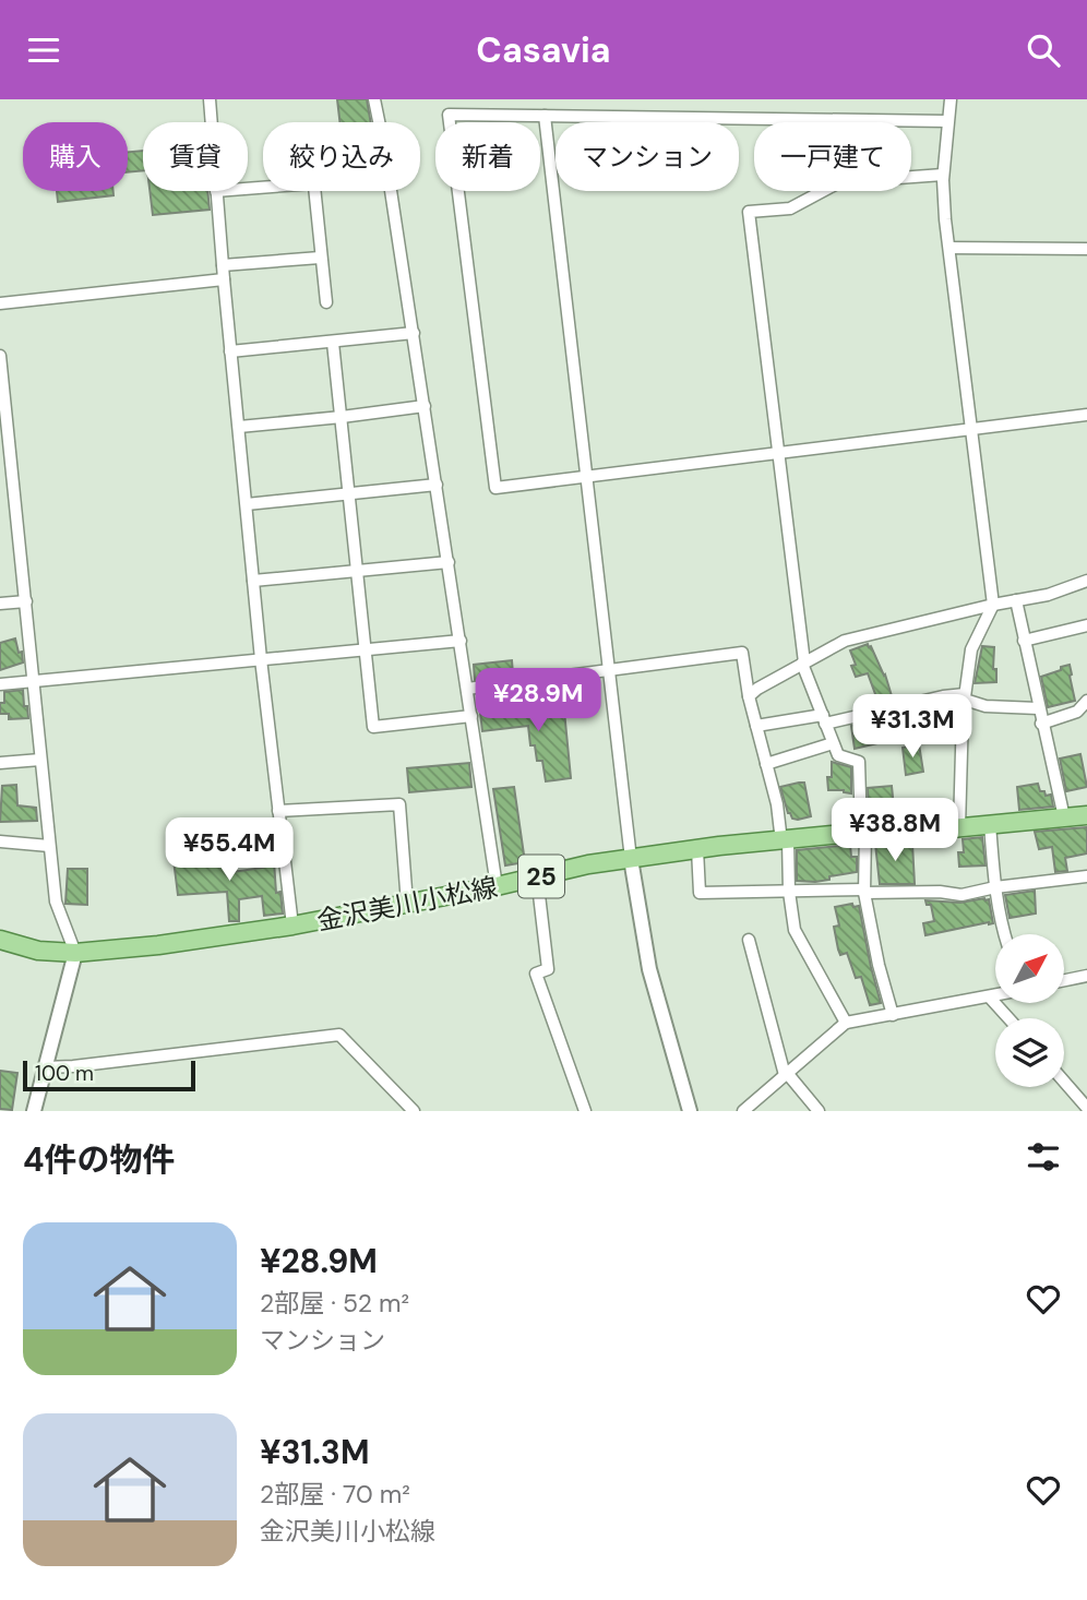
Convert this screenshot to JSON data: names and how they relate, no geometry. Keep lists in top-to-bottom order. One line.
{"streets":{"main road":["25","金沢美川小松線"]},"scale_bar":"100 m","north":"top right","page":{"header":"Casavia","chip":["購入","賃貸","絞り込み","新着","マンション","一戸建て"],"price":["¥28.9M","¥31.3M","¥38.8M","¥55.4M"],"scale":"100 m","heading":"4件の物件","list":[{"name":"¥28.9M","note":"2部屋 · 52 m² · マンション"},{"name":"¥31.3M","note":"2部屋 · 70 m² · 金沢美川小松線"}]}}
